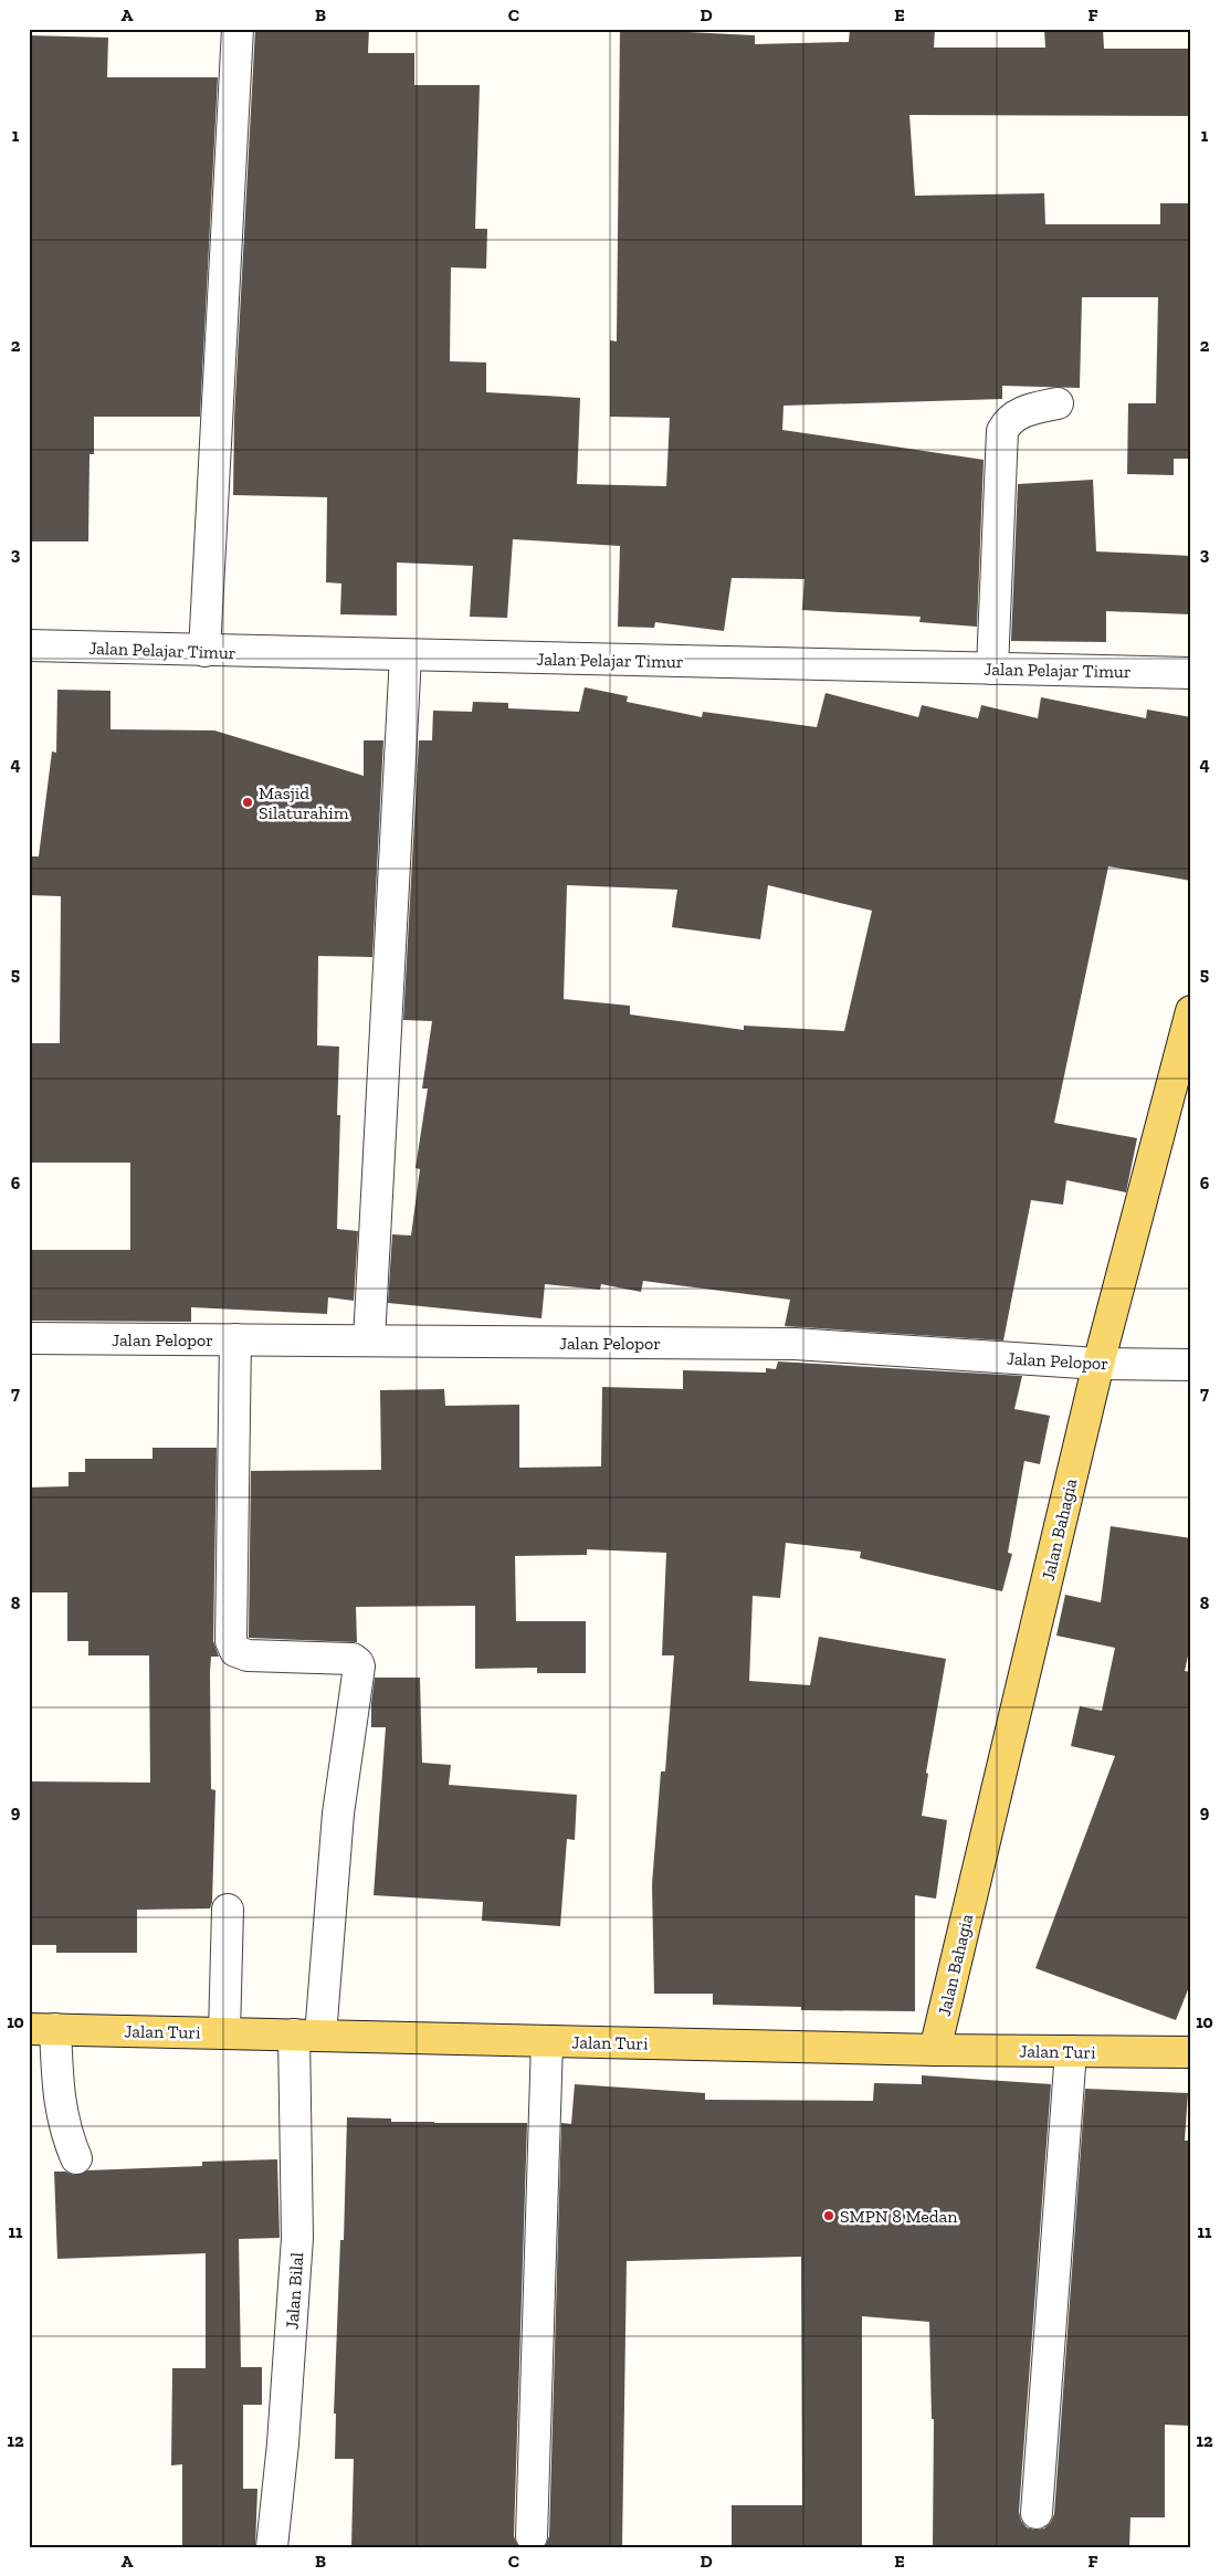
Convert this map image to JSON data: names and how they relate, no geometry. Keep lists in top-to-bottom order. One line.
{"streets":{"main road":["Jalan Bahagia","Jalan Turi"],"street":["Jalan Pelajar Timur","Jalan Pelopor","Jalan Bilal"]},"crossings":[["Jalan Pelopor","Jalan Bahagia"],["Jalan Pelopor","Jalan Bilal"],["Jalan Bahagia","Jalan Turi"],["Jalan Turi","Jalan Bilal"]],"places":["Masjid Silaturahim","SMPN 8 Medan"],"grid":{"columns":["A","B","C","D","E","F"],"rows":["1","2","3","4","5","6","7","8","9","10","11","12"]}}
